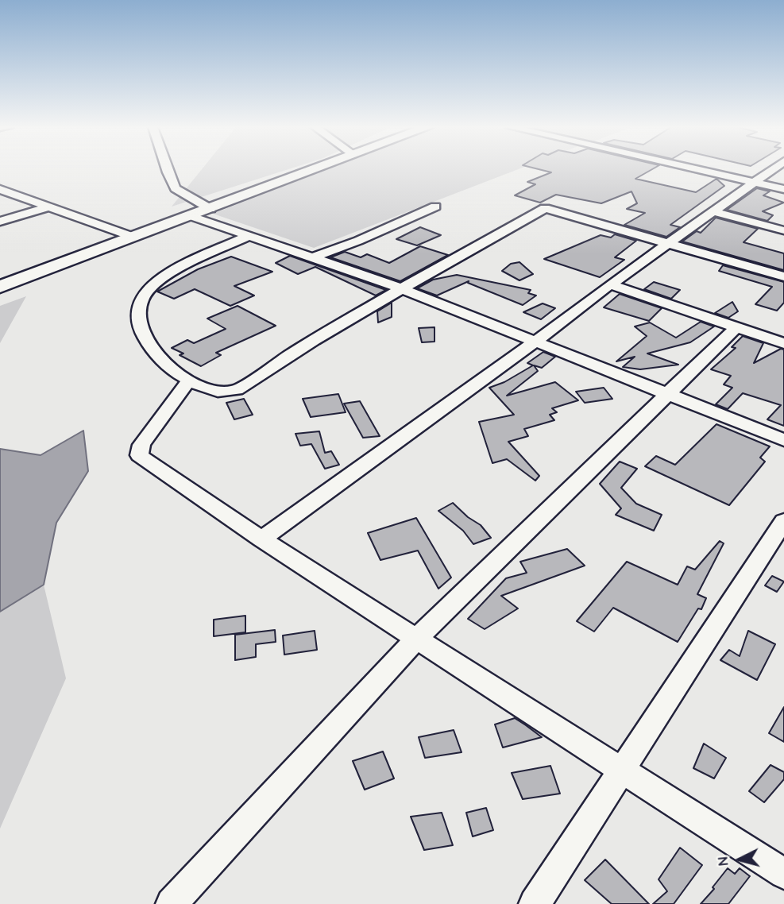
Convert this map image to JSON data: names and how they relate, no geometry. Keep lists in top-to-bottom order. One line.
{"north":"left"}
